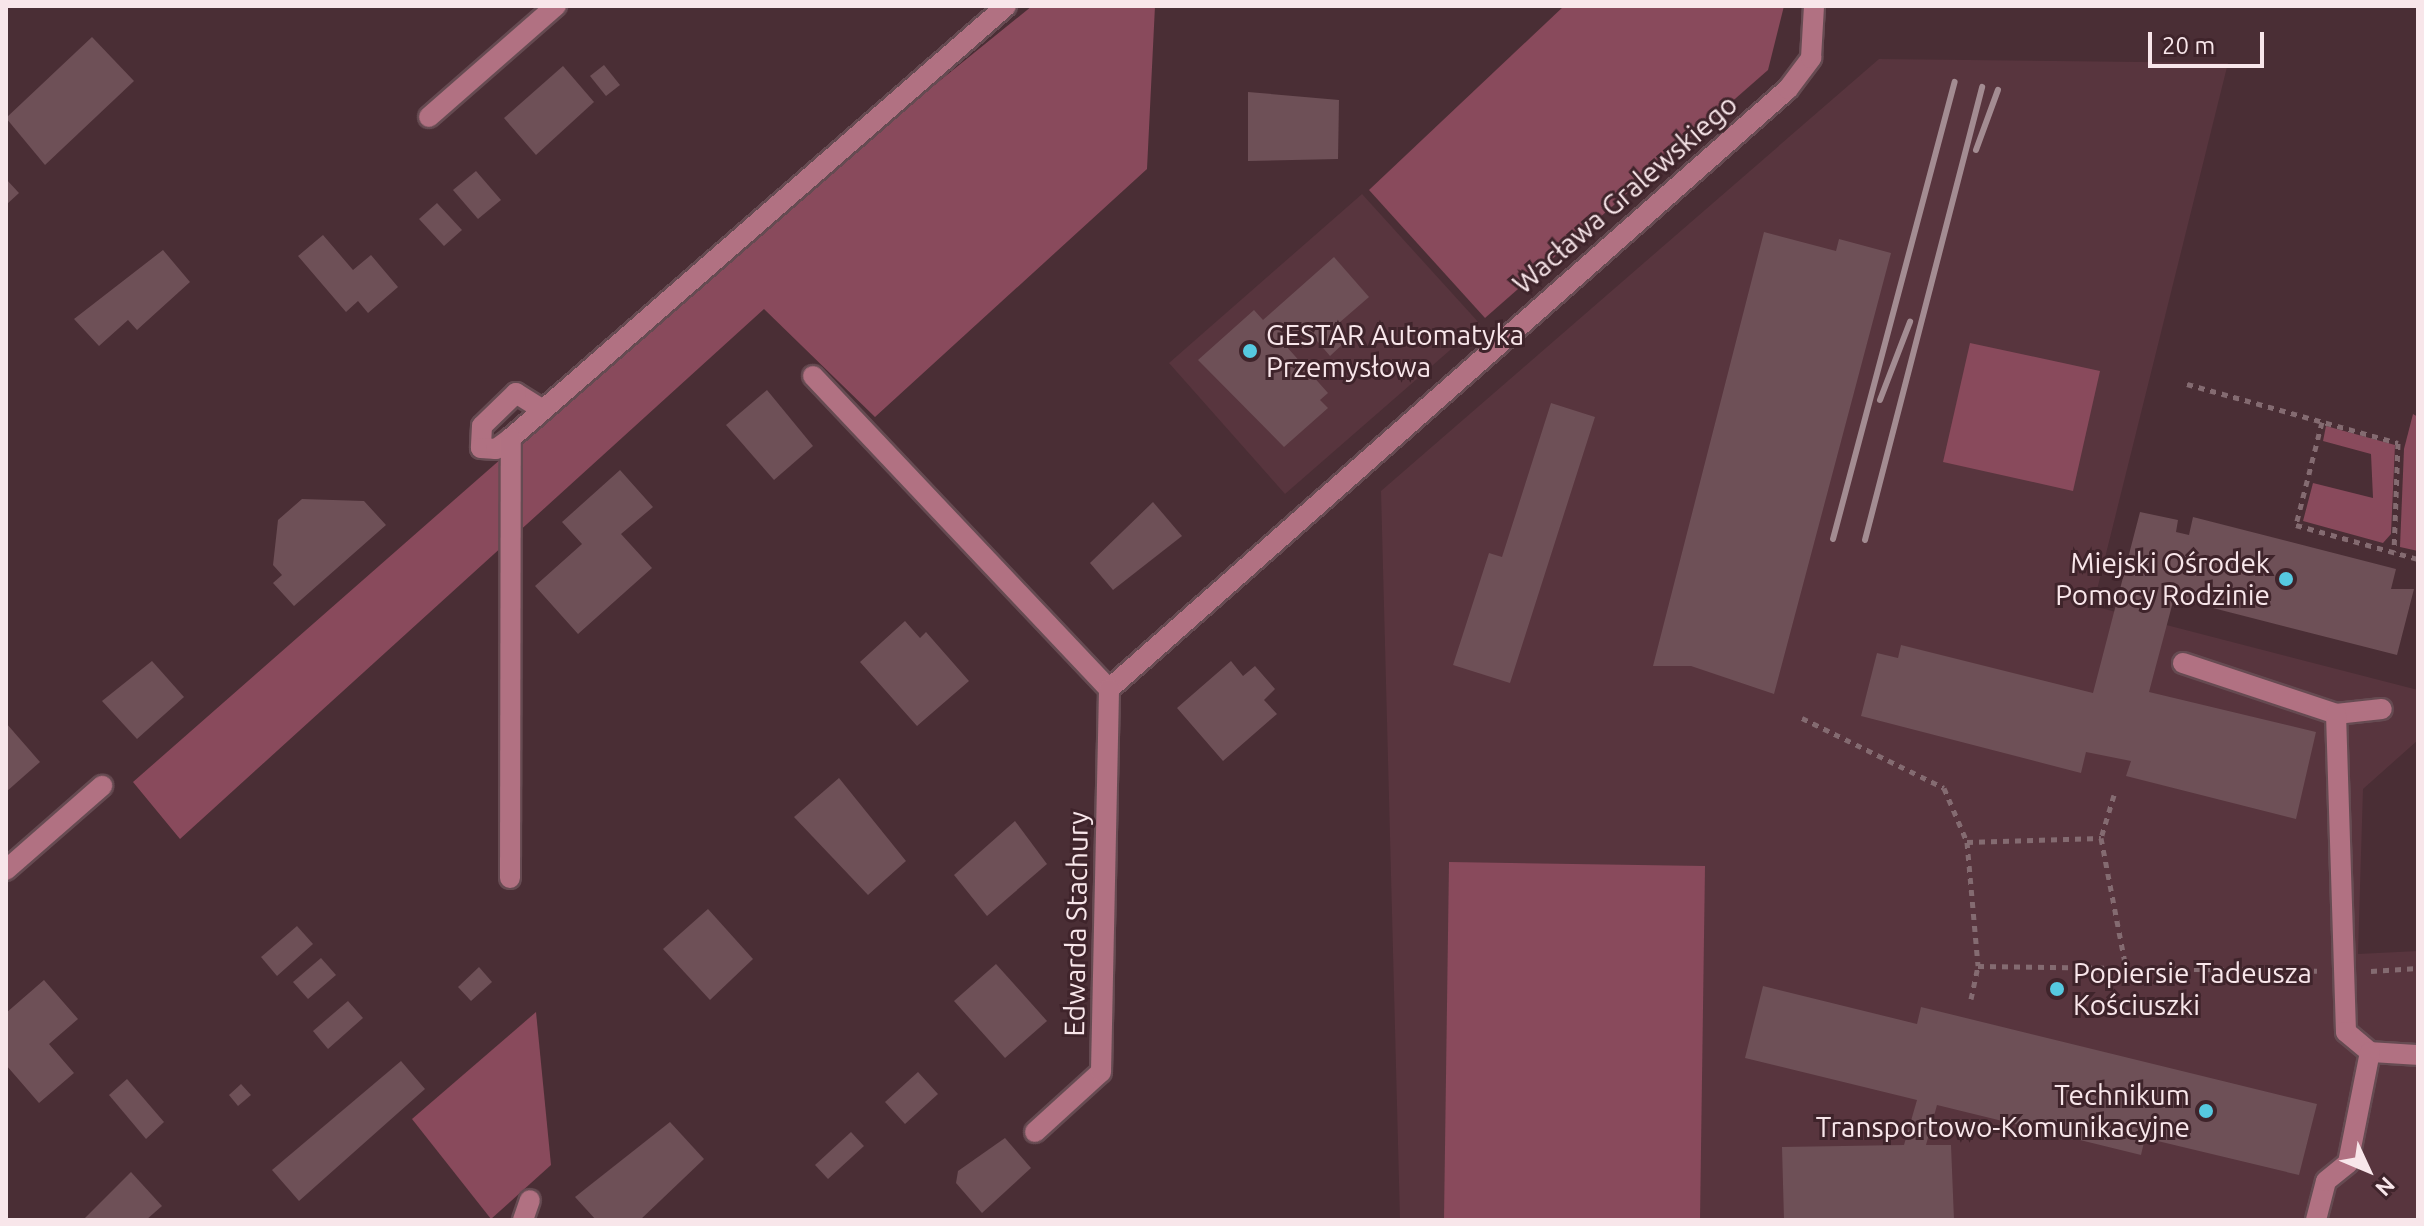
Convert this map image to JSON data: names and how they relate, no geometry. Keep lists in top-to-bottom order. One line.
{"streets":{"street":["Wacława Gralewskiego","Edwarda Stachury"]},"crossings":[["Wacława Gralewskiego","Edwarda Stachury"]],"places":["GESTAR Automatyka Przemysłowa","Miejski Ośrodek Pomocy Rodzinie","Popiersie Tadeusza Kościuszki","Technikum Transportowo-Komunikacyjne"],"scale_bar":"20 m","north":"bottom right"}
